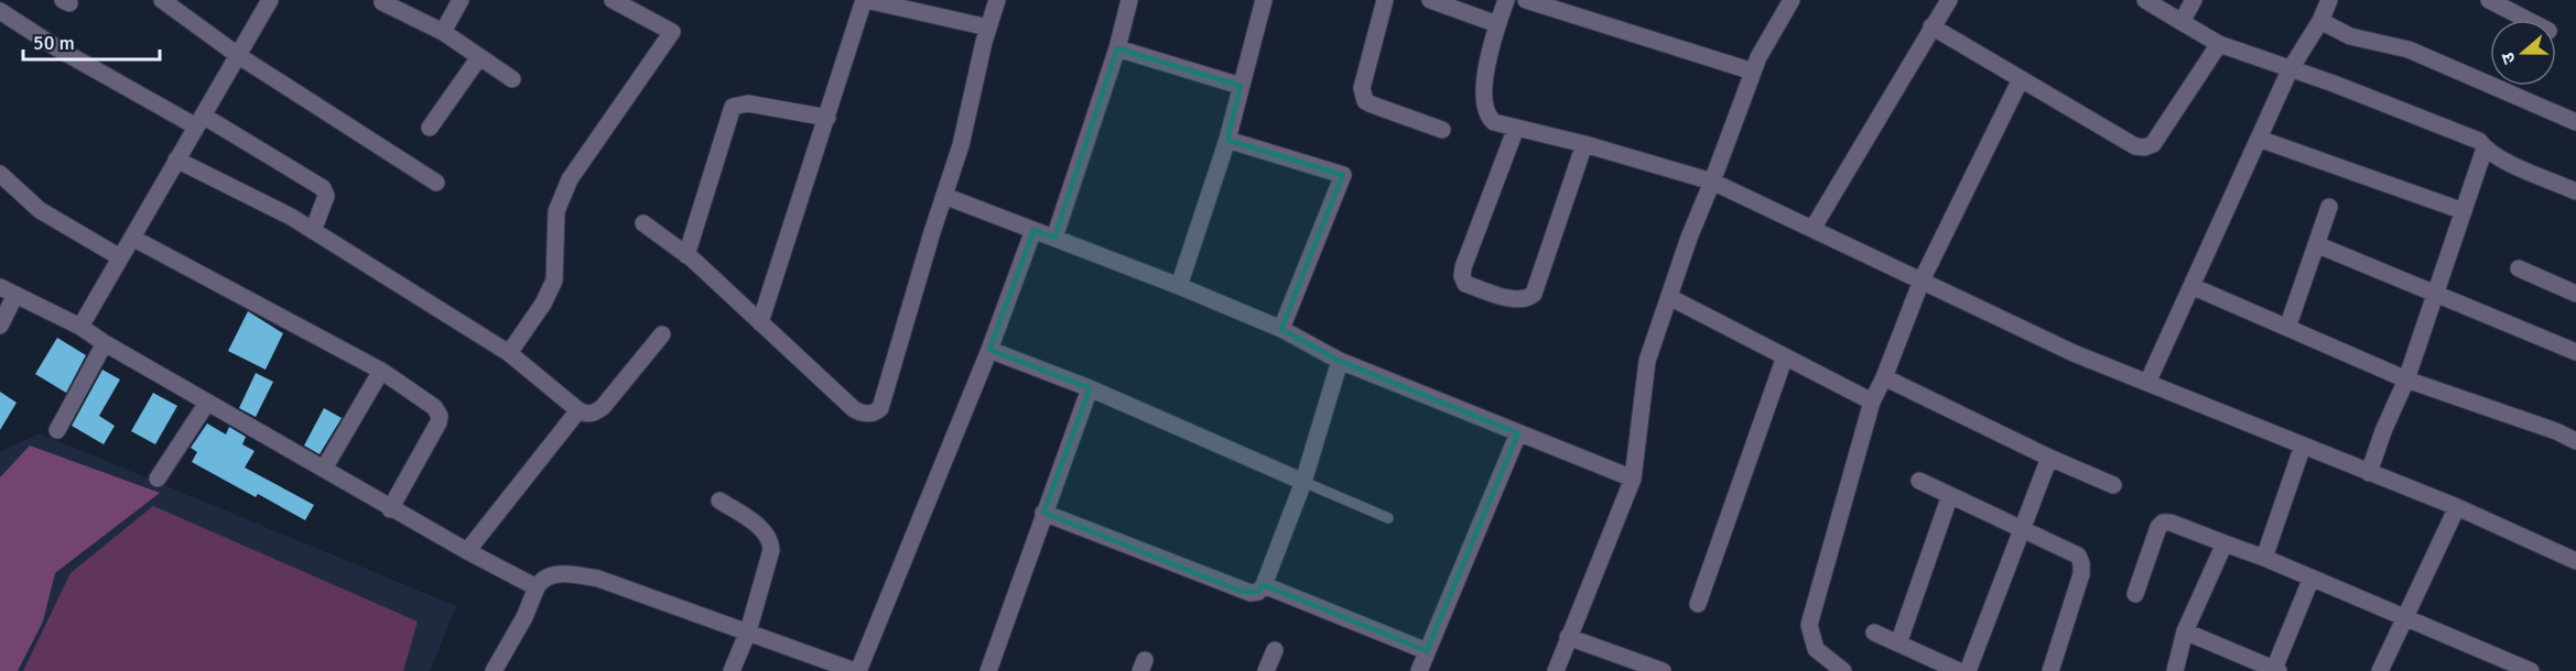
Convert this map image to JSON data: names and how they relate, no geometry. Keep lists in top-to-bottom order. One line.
{"scale_bar":"50 m","north":"left"}
